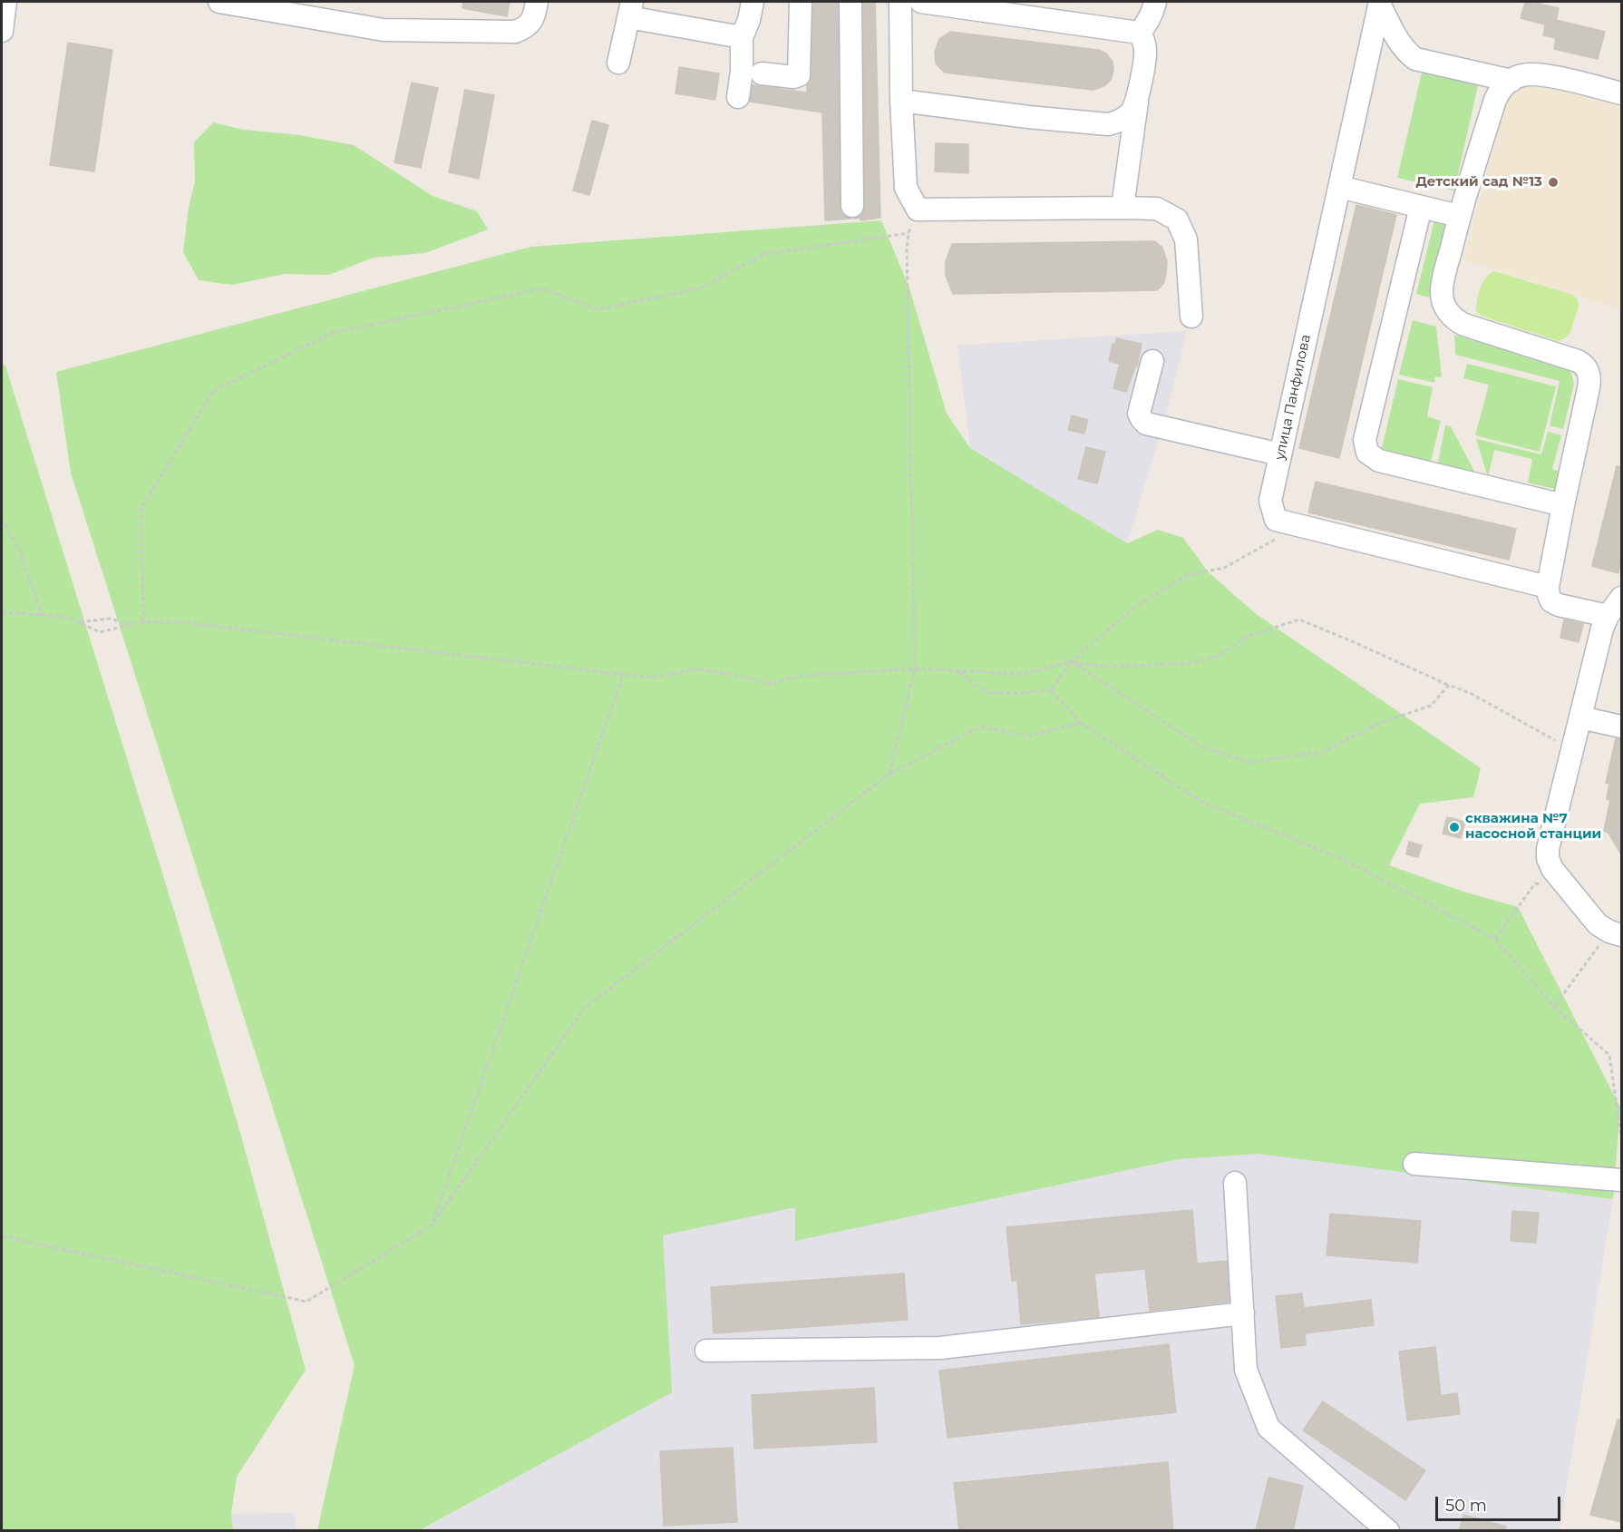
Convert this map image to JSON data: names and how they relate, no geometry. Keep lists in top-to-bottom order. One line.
{"streets":{"street":["улица Панфилова"]},"places":["Детский сад №13","скважина №7 насосной станции"],"scale_bar":"50 m"}
